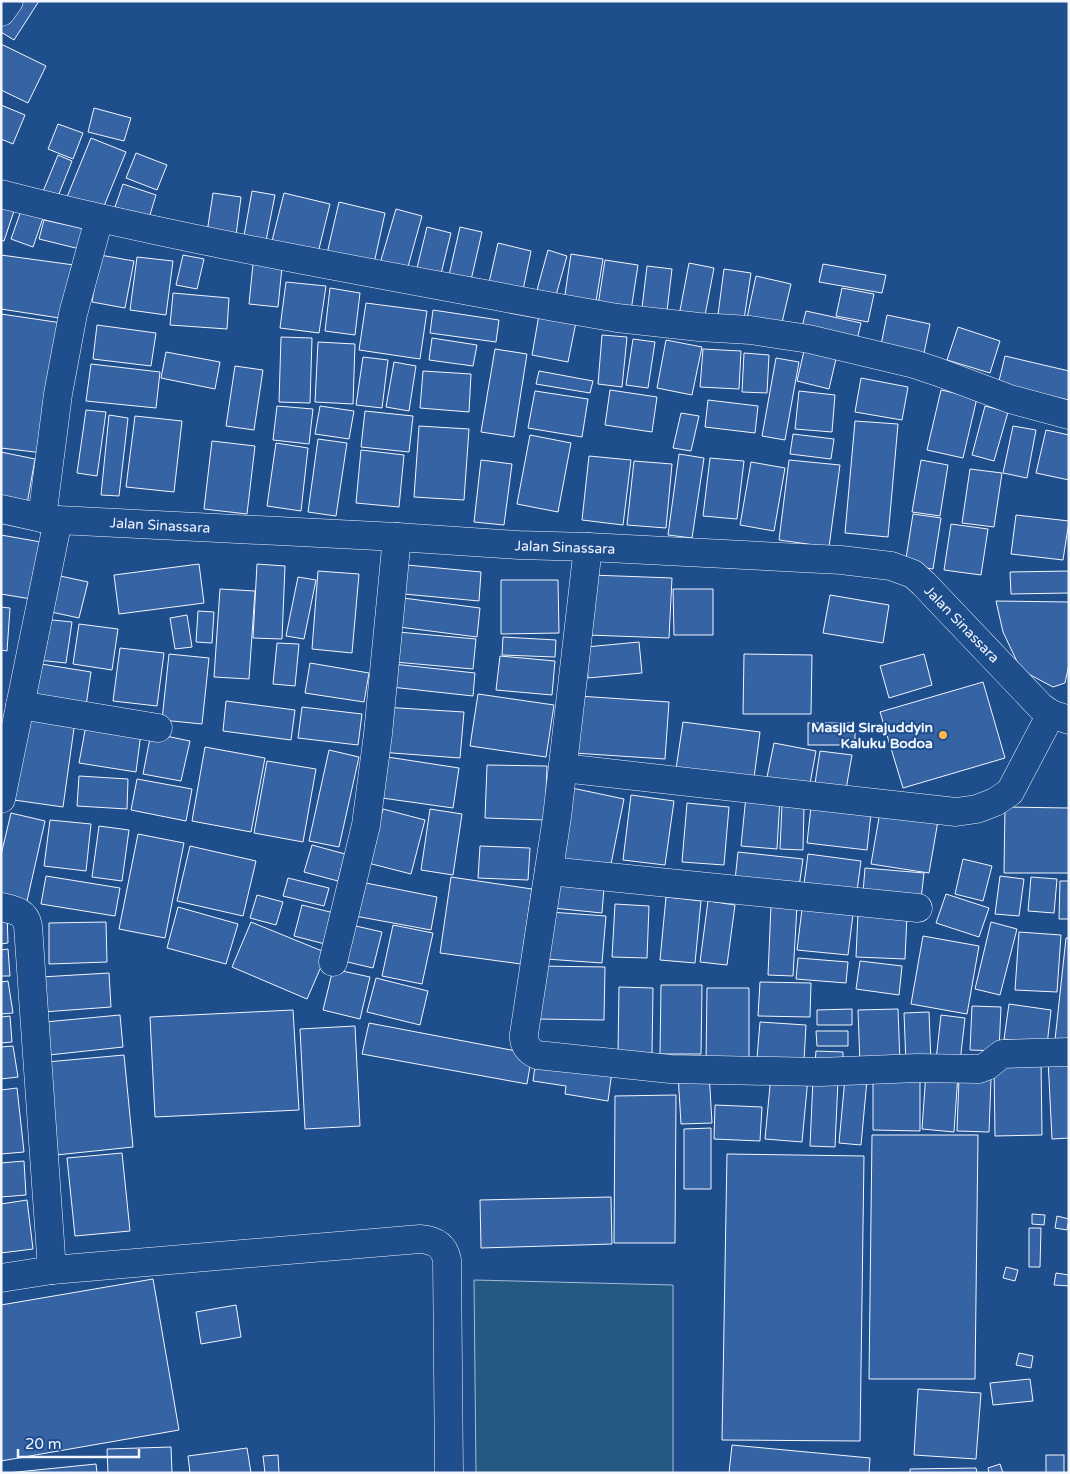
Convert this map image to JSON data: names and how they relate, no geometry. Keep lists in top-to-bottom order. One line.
{"streets":{"street":["Jalan Sinassara"]},"places":["Masjid Sirajuddyin Kaluku Bodoa"],"scale_bar":"20 m"}
